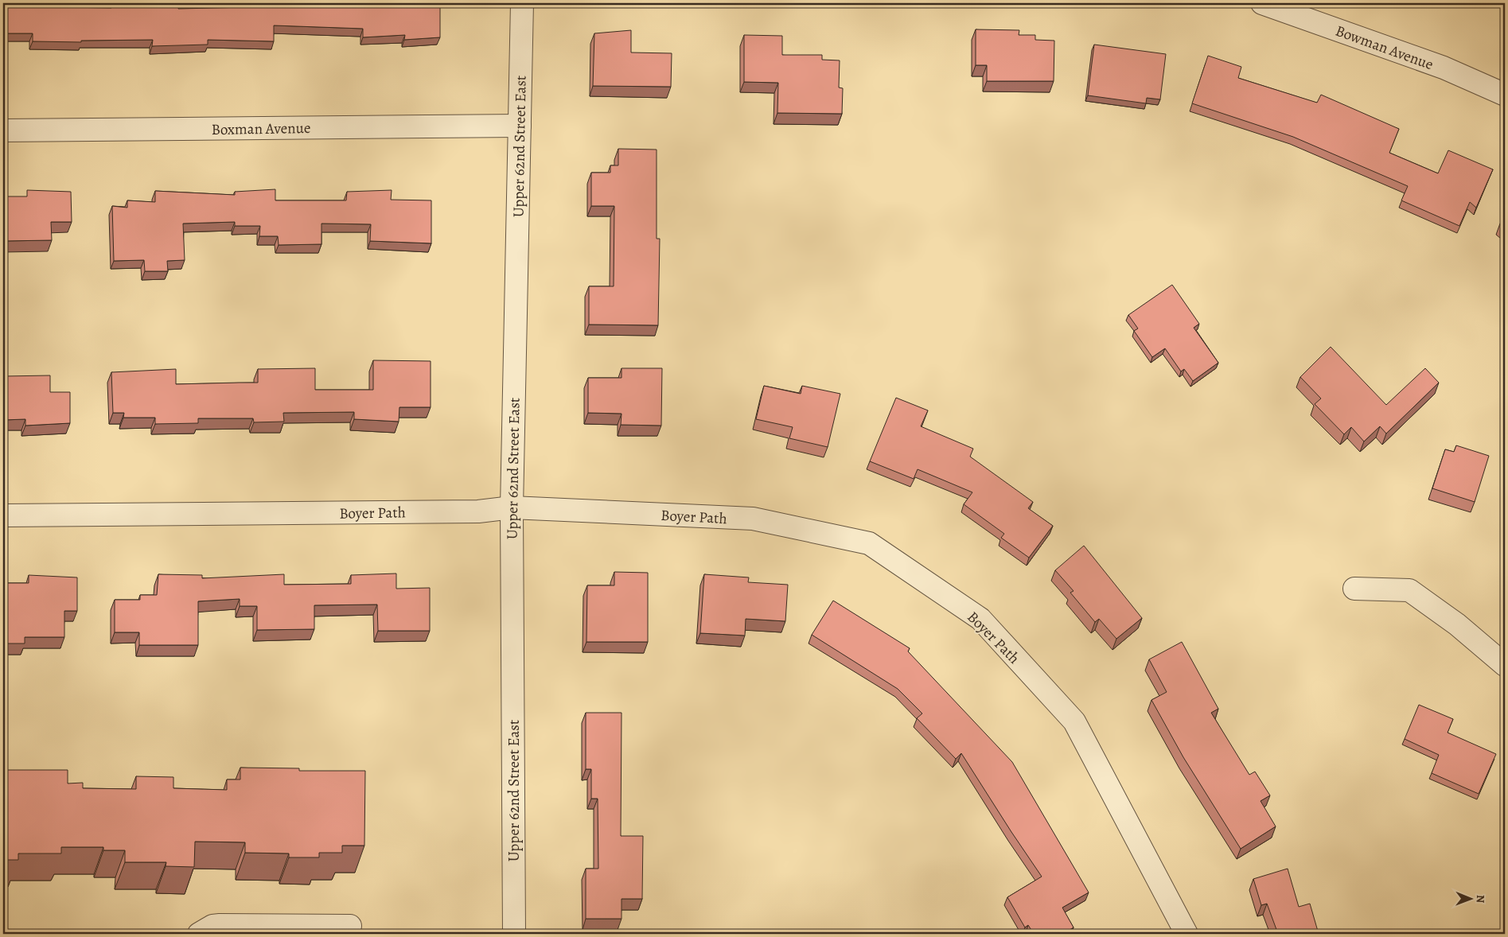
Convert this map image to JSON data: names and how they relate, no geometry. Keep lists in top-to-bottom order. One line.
{"streets":{"street":["Bowman Avenue","Boxman Avenue","Upper 62nd Street East","Boyer Path"]},"crossings":[["Boxman Avenue","Upper 62nd Street East"],["Upper 62nd Street East","Boyer Path"]],"north":"right"}
